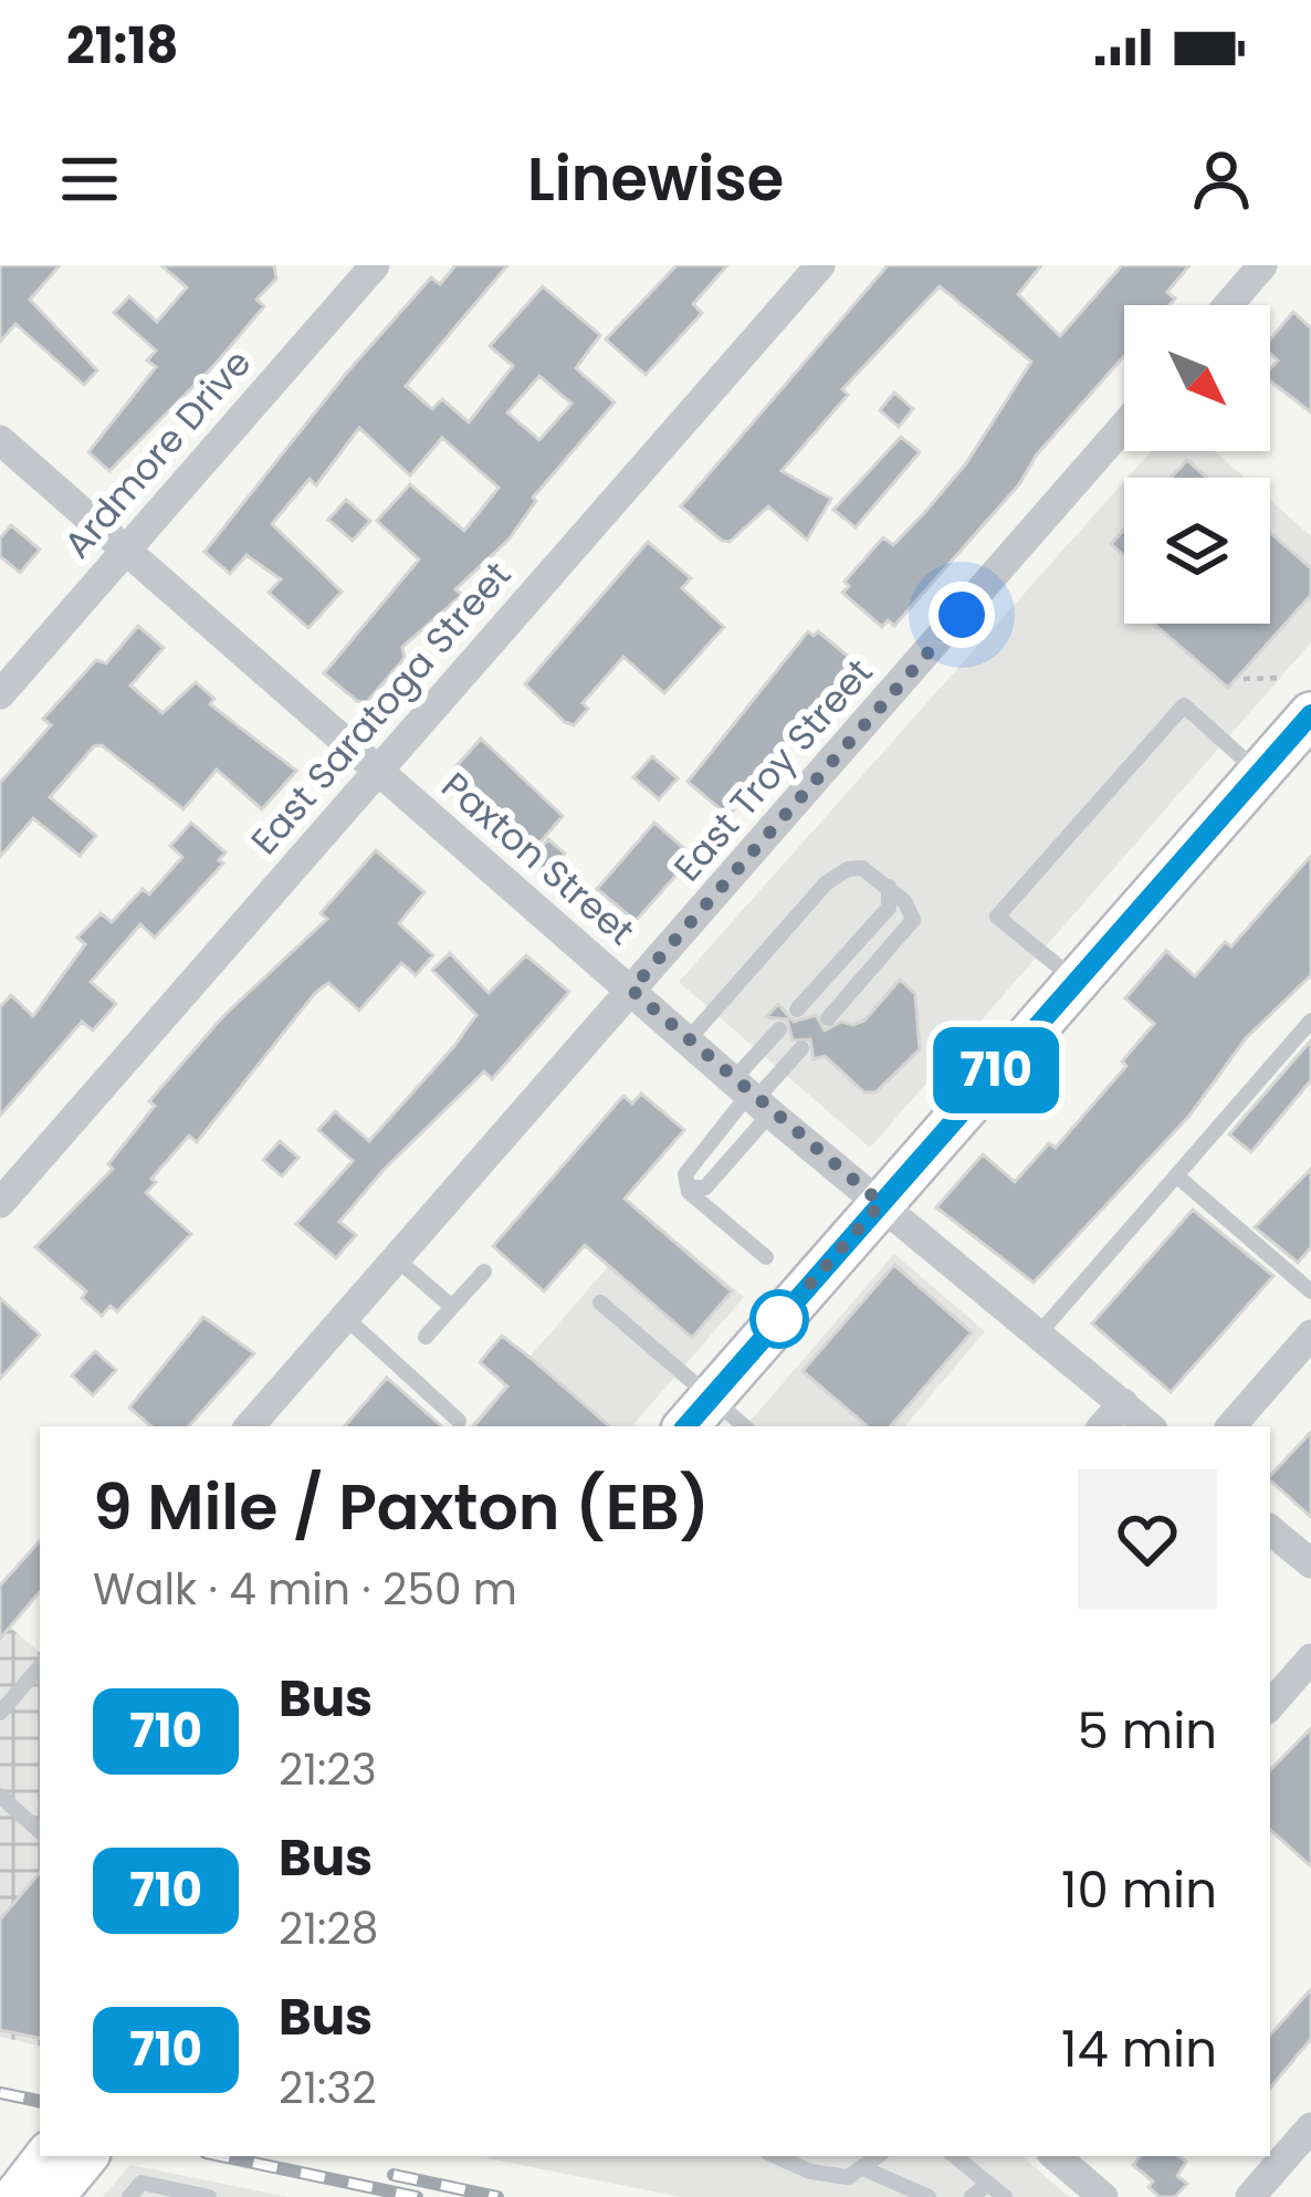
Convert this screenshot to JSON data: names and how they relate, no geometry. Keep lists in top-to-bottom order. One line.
{"streets":{"street":["Ardmore Drive","East Saratoga Street","East Troy Street","Paxton Street"]},"crossings":[["Ardmore Drive","Paxton Street"],["East Saratoga Street","Paxton Street"],["East Troy Street","Paxton Street"]],"lines":["bus line 710"],"north":"bottom right","page":{"status":"21:18","header":"Linewise","on_map":"710","heading":["9 Mile / Paxton (EB)","Walk · 4 min · 250 m"],"list":[{"mark":"710","name":"Bus","note":"21:23","value":"5 min"},{"mark":"710","name":"Bus","note":"21:28","value":"10 min"},{"mark":"710","name":"Bus","note":"21:32","value":"14 min"}]}}
